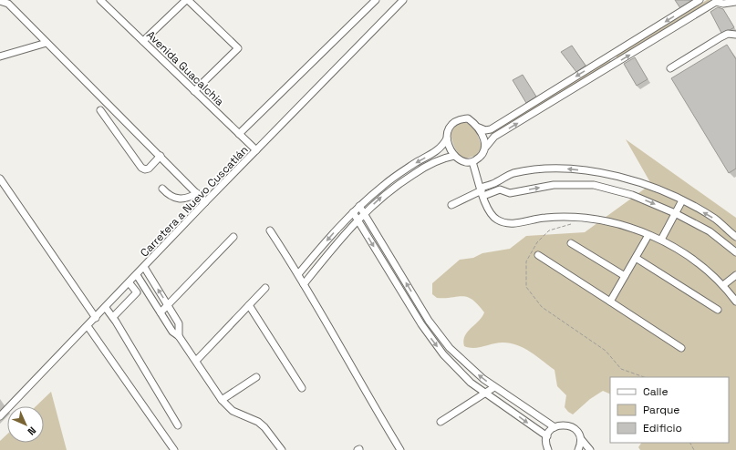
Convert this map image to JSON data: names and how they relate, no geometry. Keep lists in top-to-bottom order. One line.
{"streets":{"street":["Avenida Guacalchia","Carretera a Nuevo Cuscatlán"]},"crossings":[["Avenida Guacalchia","Carretera a Nuevo Cuscatlán"]],"legend":["Calle","Parque","Edificio"],"north":"bottom right"}
